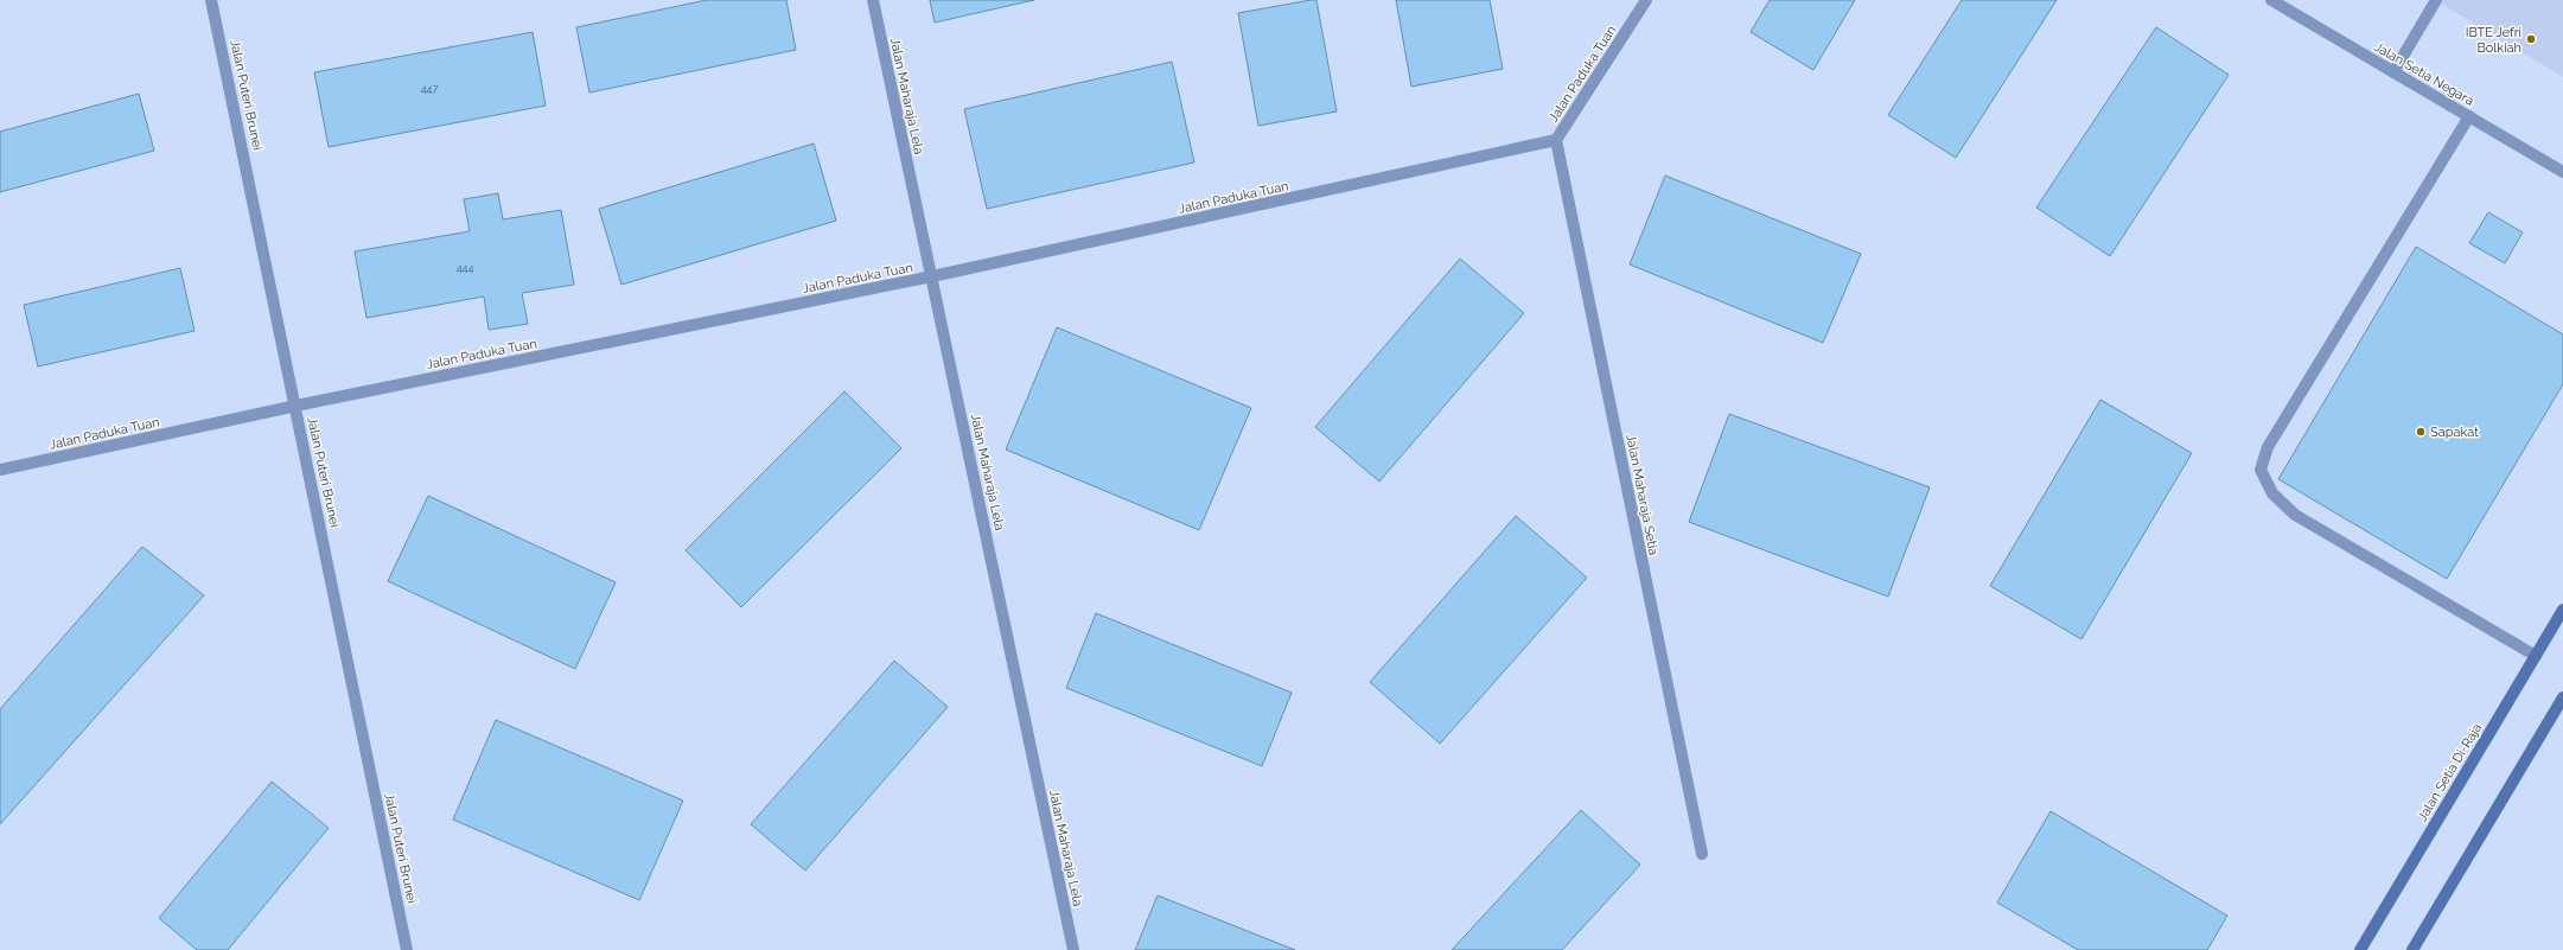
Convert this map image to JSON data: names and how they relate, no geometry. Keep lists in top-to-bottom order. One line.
{"streets":{"main road":["Jalan Setia Di-Raja"],"street":["Jalan Paduka Tuan","Jalan Setia Negara","Jalan Puteri Brunei","Jalan Maharaja Lela","Jalan Maharaja Setia"]},"crossings":[["Jalan Paduka Tuan","Jalan Puteri Brunei"],["Jalan Paduka Tuan","Jalan Maharaja Lela"],["Jalan Paduka Tuan","Jalan Maharaja Setia"]],"places":["IBTE Jefri Bolkiah","Sapakat"],"house_numbers":["447","444"]}
